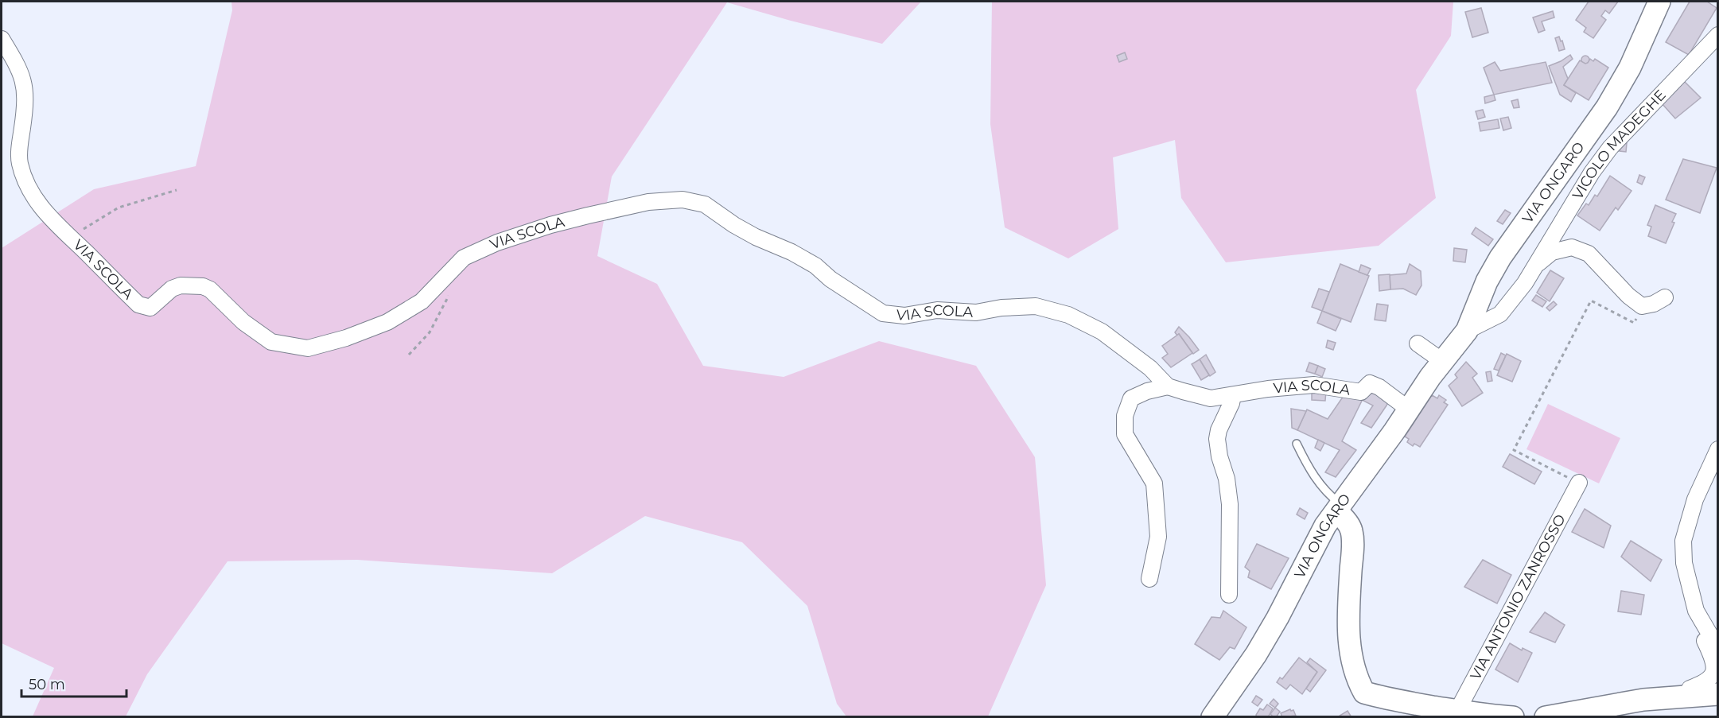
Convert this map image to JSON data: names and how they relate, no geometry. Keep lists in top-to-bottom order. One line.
{"streets":{"main road":["VIA ONGARO"],"street":["VICOLO MADEGHE","VIA SCOLA","VIA ANTONIO ZANROSSO"]},"crossings":[["VICOLO MADEGHE","VIA ONGARO"],["VIA ONGARO","VIA SCOLA"]],"scale_bar":"50 m"}
